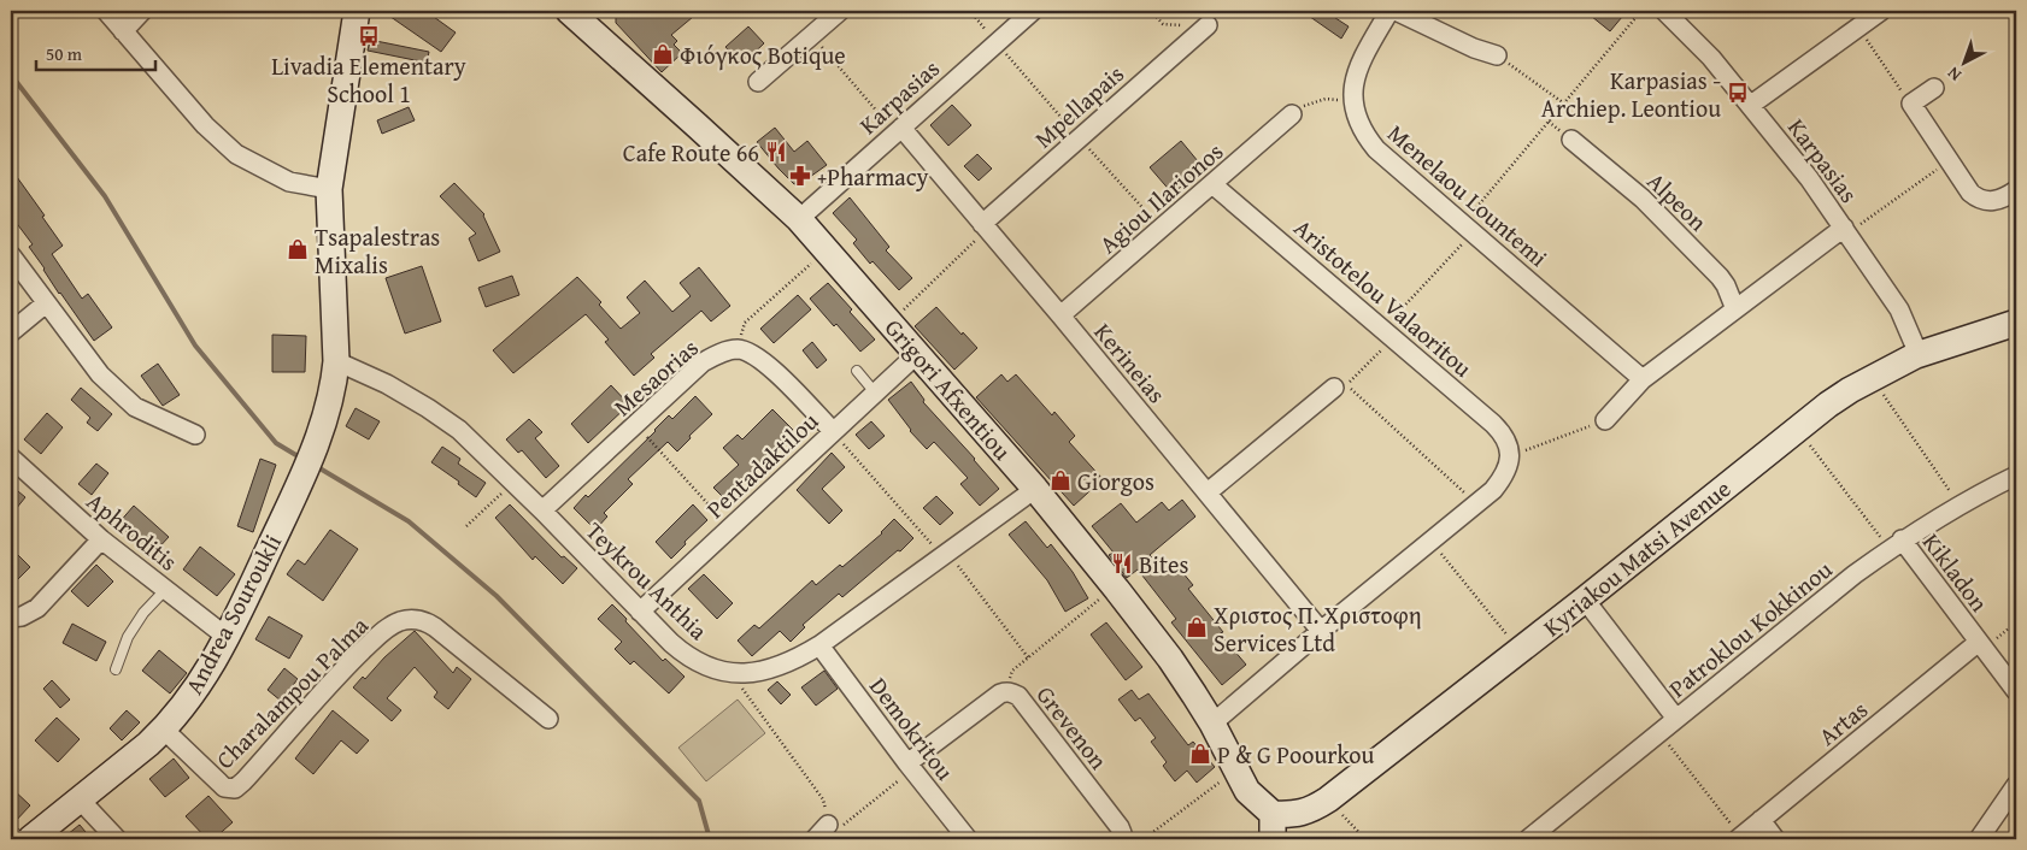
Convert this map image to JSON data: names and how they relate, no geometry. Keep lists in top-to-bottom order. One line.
{"streets":{"street":["Karpasias","Mpellapais","Menelaou Lountemi","Agiou Ilarionos","Alpeon","Aristotelou Valaoritou","Kerineias","Mesaorias","Grigori Afxentiou","Pentadaktilou","Aphroditis","Kyriakou Matsi Avenue","Kikladon","Teykrou Anthia","Andrea Souroukli","Patroklou Kokkinou","Charalampou Palma","Artas","Grevenon","Demokritou"]},"crossings":[["Karpasias","Kerineias"],["Karpasias","Grigori Afxentiou"],["Karpasias","Kyriakou Matsi Avenue"],["Mpellapais","Kerineias"],["Agiou Ilarionos","Aristotelou Valaoritou"],["Agiou Ilarionos","Kerineias"],["Mesaorias","Pentadaktilou"],["Mesaorias","Teykrou Anthia"],["Grigori Afxentiou","Pentadaktilou"],["Grigori Afxentiou","Kyriakou Matsi Avenue"],["Grigori Afxentiou","Teykrou Anthia"],["Pentadaktilou","Teykrou Anthia"],["Aphroditis","Andrea Souroukli"],["Kikladon","Patroklou Kokkinou"],["Kikladon","Artas"],["Teykrou Anthia","Andrea Souroukli"],["Teykrou Anthia","Demokritou"],["Andrea Souroukli","Charalampou Palma"],["Grevenon","Demokritou"]],"places":{"bus stop":["Livadia Elementary School 1","Karpasias - Archiep. Leontiou"],"shop":["Φιόγκος Botique","Tsapalestras Mixalis","Giorgos","Χριστος Π. Χριστοφη Services Ltd","P & G Poourkou"],"restaurant":["Cafe Route 66","Bites"],"pharmacy":["+Pharmacy"]},"scale_bar":"50 m","north":"bottom left"}
